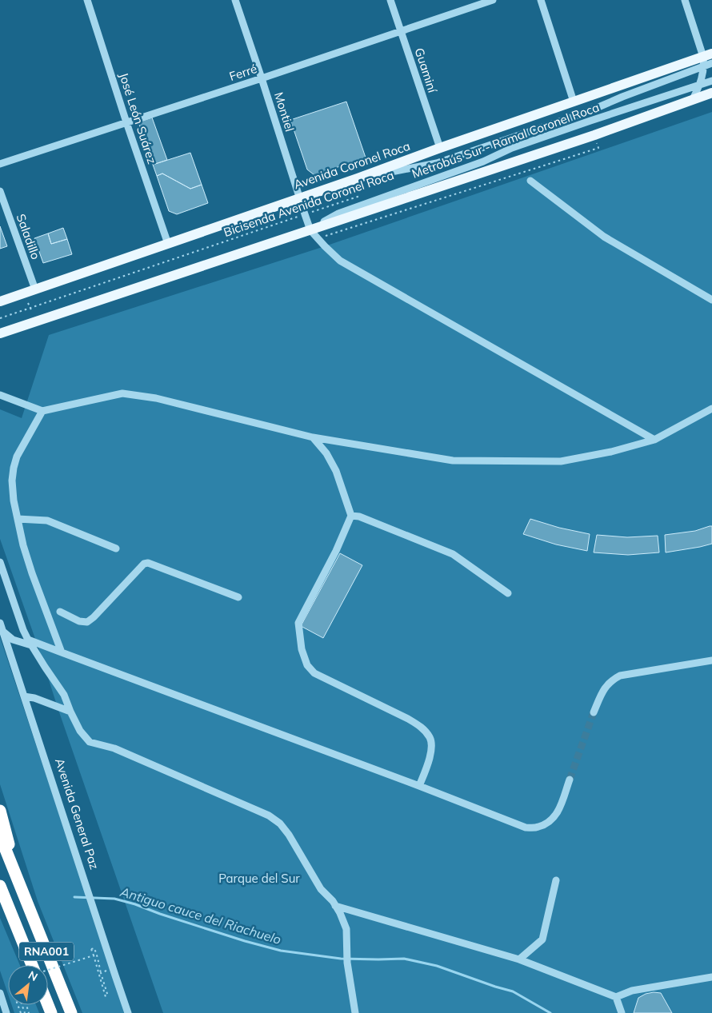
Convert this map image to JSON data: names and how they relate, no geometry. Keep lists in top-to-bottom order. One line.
{"streets":{"highway":["RNA001"],"main road":["Avenida Coronel Roca"],"street":["Guaminí","Ferré","Montiel","José León Suárez","Metrobús Sur - Ramal Coronel Roca","Saladillo","Avenida General Paz"],"path":["Bicisenda Avenida Coronel Roca"]},"crossings":[["Guaminí","Ferré"],["Guaminí","Avenida Coronel Roca"],["Ferré","Montiel"],["Ferré","José León Suárez"],["Montiel","Metrobús Sur - Ramal Coronel Roca"],["Montiel","Avenida Coronel Roca"],["Montiel","Bicisenda Avenida Coronel Roca"],["José León Suárez","Avenida Coronel Roca"],["Metrobús Sur - Ramal Coronel Roca","Avenida Coronel Roca"],["Avenida Coronel Roca","Saladillo"]],"water":["Antiguo cauce del Riachuelo"],"parks":["Parque del Sur"],"north":"top right"}
